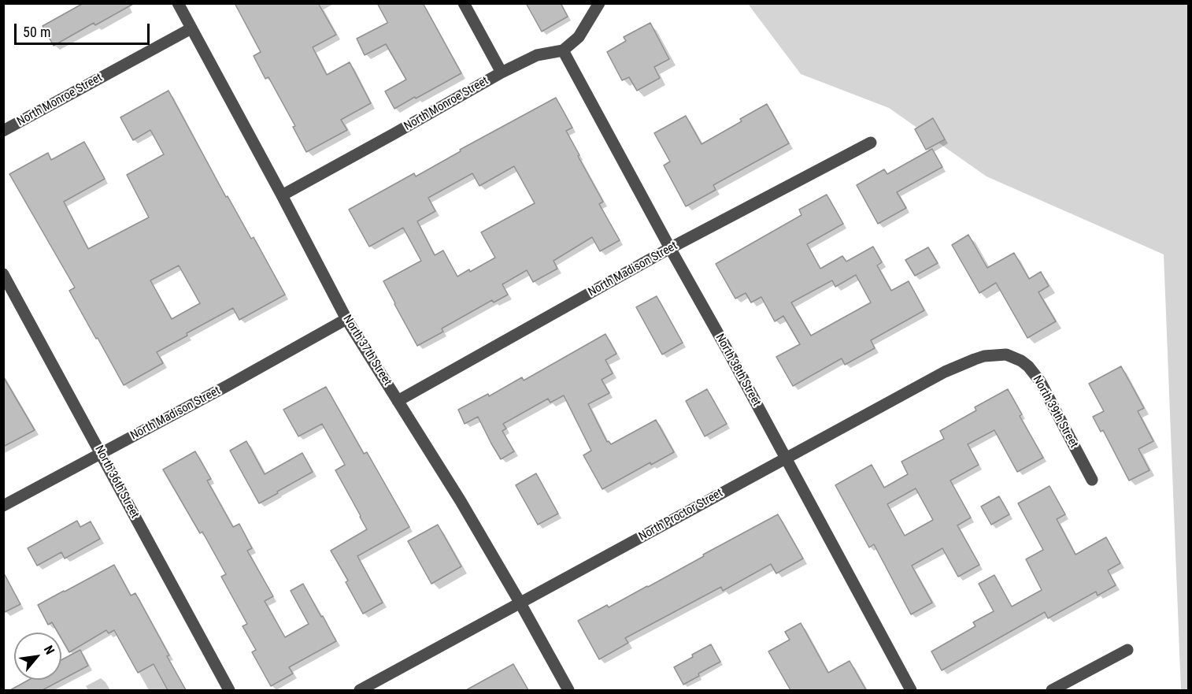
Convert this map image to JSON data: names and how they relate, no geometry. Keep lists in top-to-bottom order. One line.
{"streets":{"street":["North Monroe Street","North Madison Street","North 37th Street","North 38th Street","North 39th Street","North 36th Street","North Proctor Street"]},"crossings":[["North Monroe Street","North 37th Street"],["North Monroe Street","North 38th Street"],["North Madison Street","North 37th Street"],["North Madison Street","North 38th Street"],["North Madison Street","North 36th Street"],["North 37th Street","North Proctor Street"],["North 38th Street","North Proctor Street"],["North 39th Street","North Proctor Street"]],"scale_bar":"50 m","north":"top right"}
